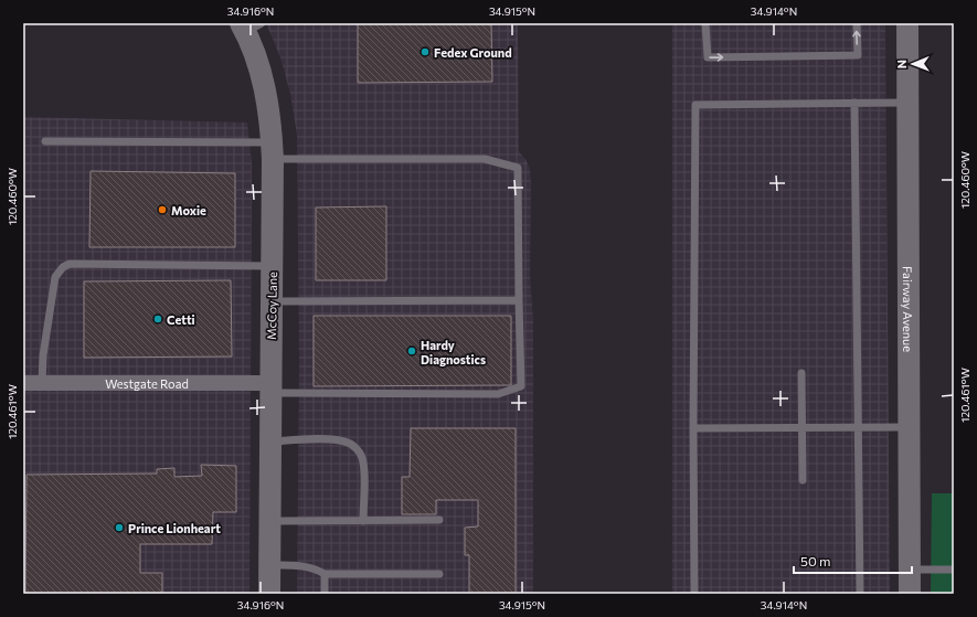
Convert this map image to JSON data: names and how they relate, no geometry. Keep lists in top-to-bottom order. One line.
{"streets":{"street":["McCoy Lane","Fairway Avenue","Westgate Road"]},"crossings":[["McCoy Lane","Westgate Road"]],"places":["Fedex Ground","Moxie","Cetti","Hardy Diagnostics","Prince Lionheart"],"scale_bar":"50 m","north":"left","coordinates":["34.916°N","34.915°N","34.914°N","120.460°W","120.461°W"]}
